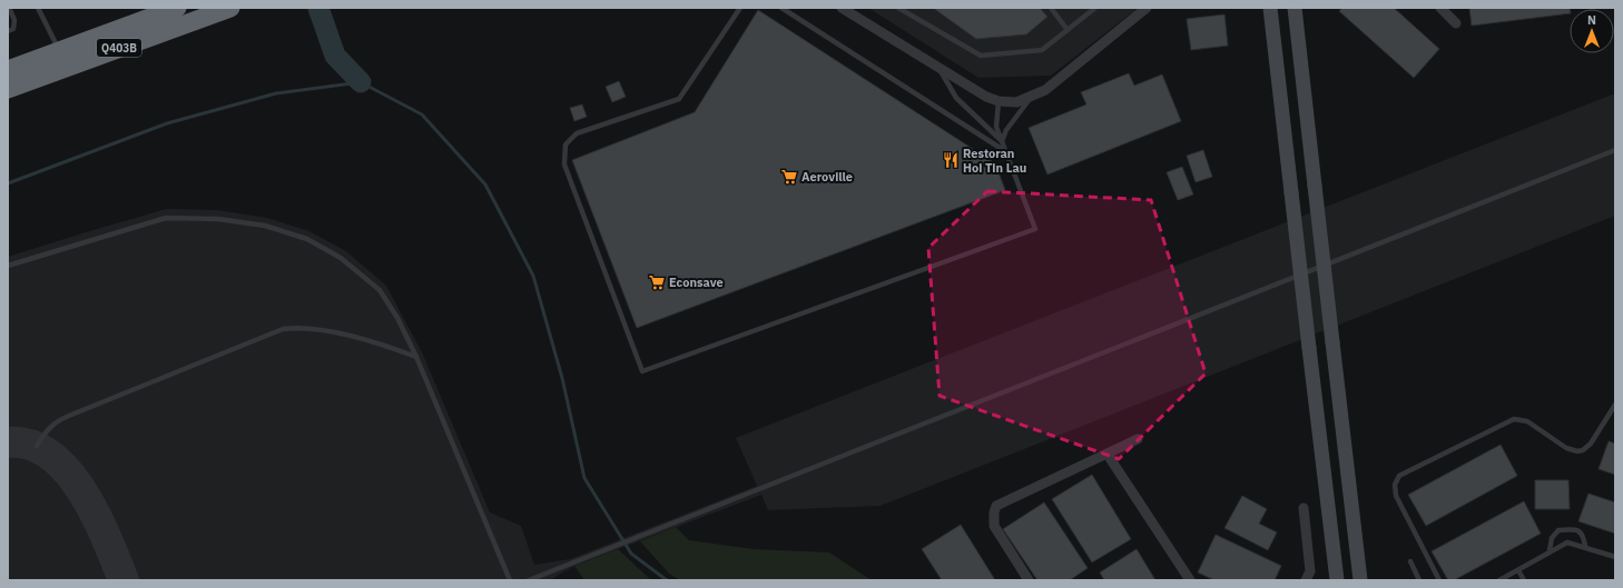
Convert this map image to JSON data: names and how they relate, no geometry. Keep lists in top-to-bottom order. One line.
{"streets":{"highway":["Q403B"]},"places":{"restaurant":["Restoran Hoi Tin Lau"],"supermarket":["Aeroville","Econsave"]},"north":"top"}
